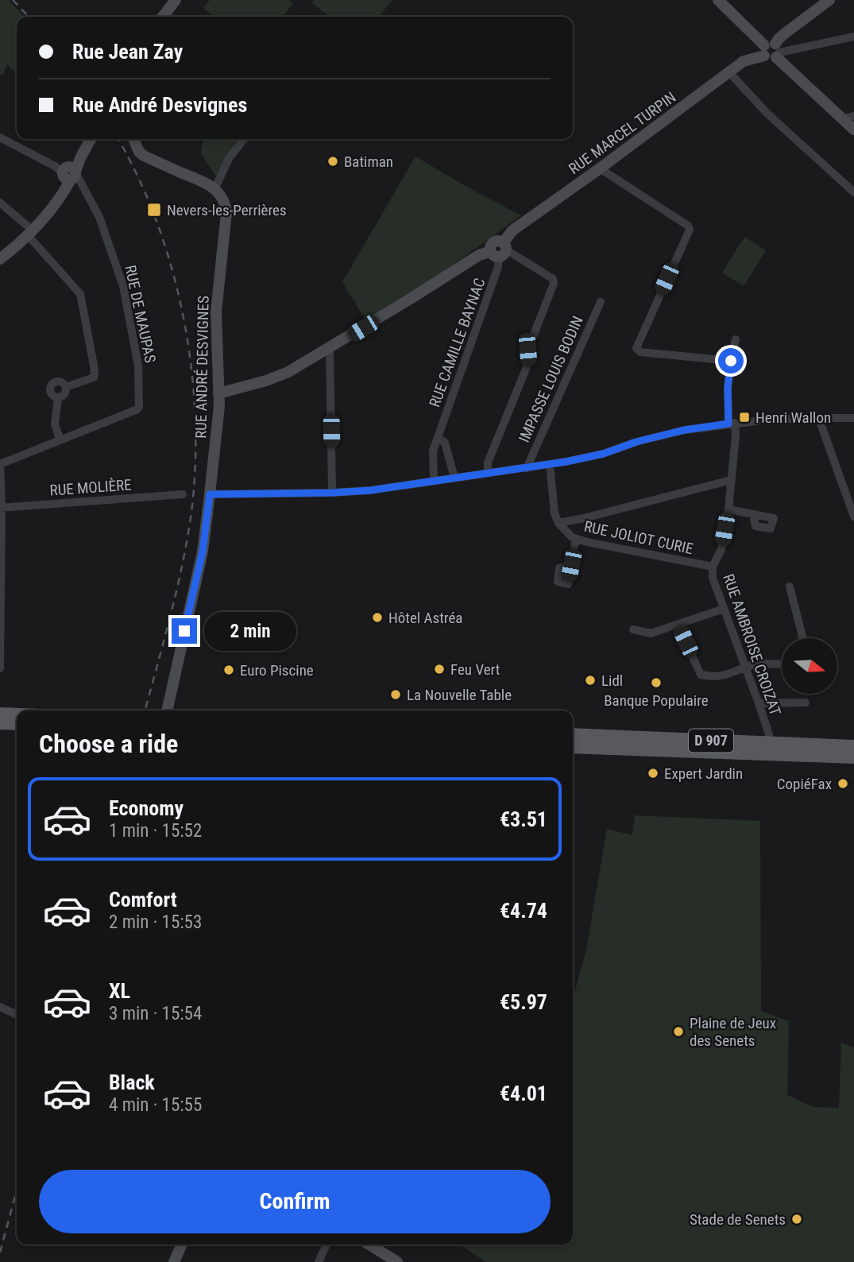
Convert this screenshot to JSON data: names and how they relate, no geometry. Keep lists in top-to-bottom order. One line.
{"streets":{"main road":["D 907"],"street":["RUE MARCEL TURPIN","RUE DE MAUPAS","RUE CAMILLE BAYNAC","RUE ANDRÉ DESVIGNES","IMPASSE LOUIS BODIN","RUE MOLIÈRE","RUE JOLIOT CURIE","RUE AMBROISE CROIZAT"]},"crossings":[["RUE MARCEL TURPIN","RUE CAMILLE BAYNAC"],["RUE MARCEL TURPIN","RUE ANDRÉ DESVIGNES"],["RUE JOLIOT CURIE","RUE AMBROISE CROIZAT"],["RUE AMBROISE CROIZAT","D 907"]],"places":{"other":["Batiman","Hôtel Astréa","Feu Vert","Euro Piscine","Lidl","Banque Populaire","La Nouvelle Table","Expert Jardin","CopiéFax","Plaine de Jeux des Senets","Stade de Senets"],"transit":["Nevers-les-Perrières","Henri Wallon"]},"north":"right","page":{"banner":["Rue Jean Zay","Rue André Desvignes"],"bubble":"2 min","heading":"Choose a ride","list":[{"name":"Economy","note":"1 min · 15:52","value":"€3.51"},{"name":"Comfort","note":"2 min · 15:53","value":"€4.74"},{"name":"XL","note":"3 min · 15:54","value":"€5.97"},{"name":"Black","note":"4 min · 15:55","value":"€4.01"}],"buttons":"Confirm"}}
